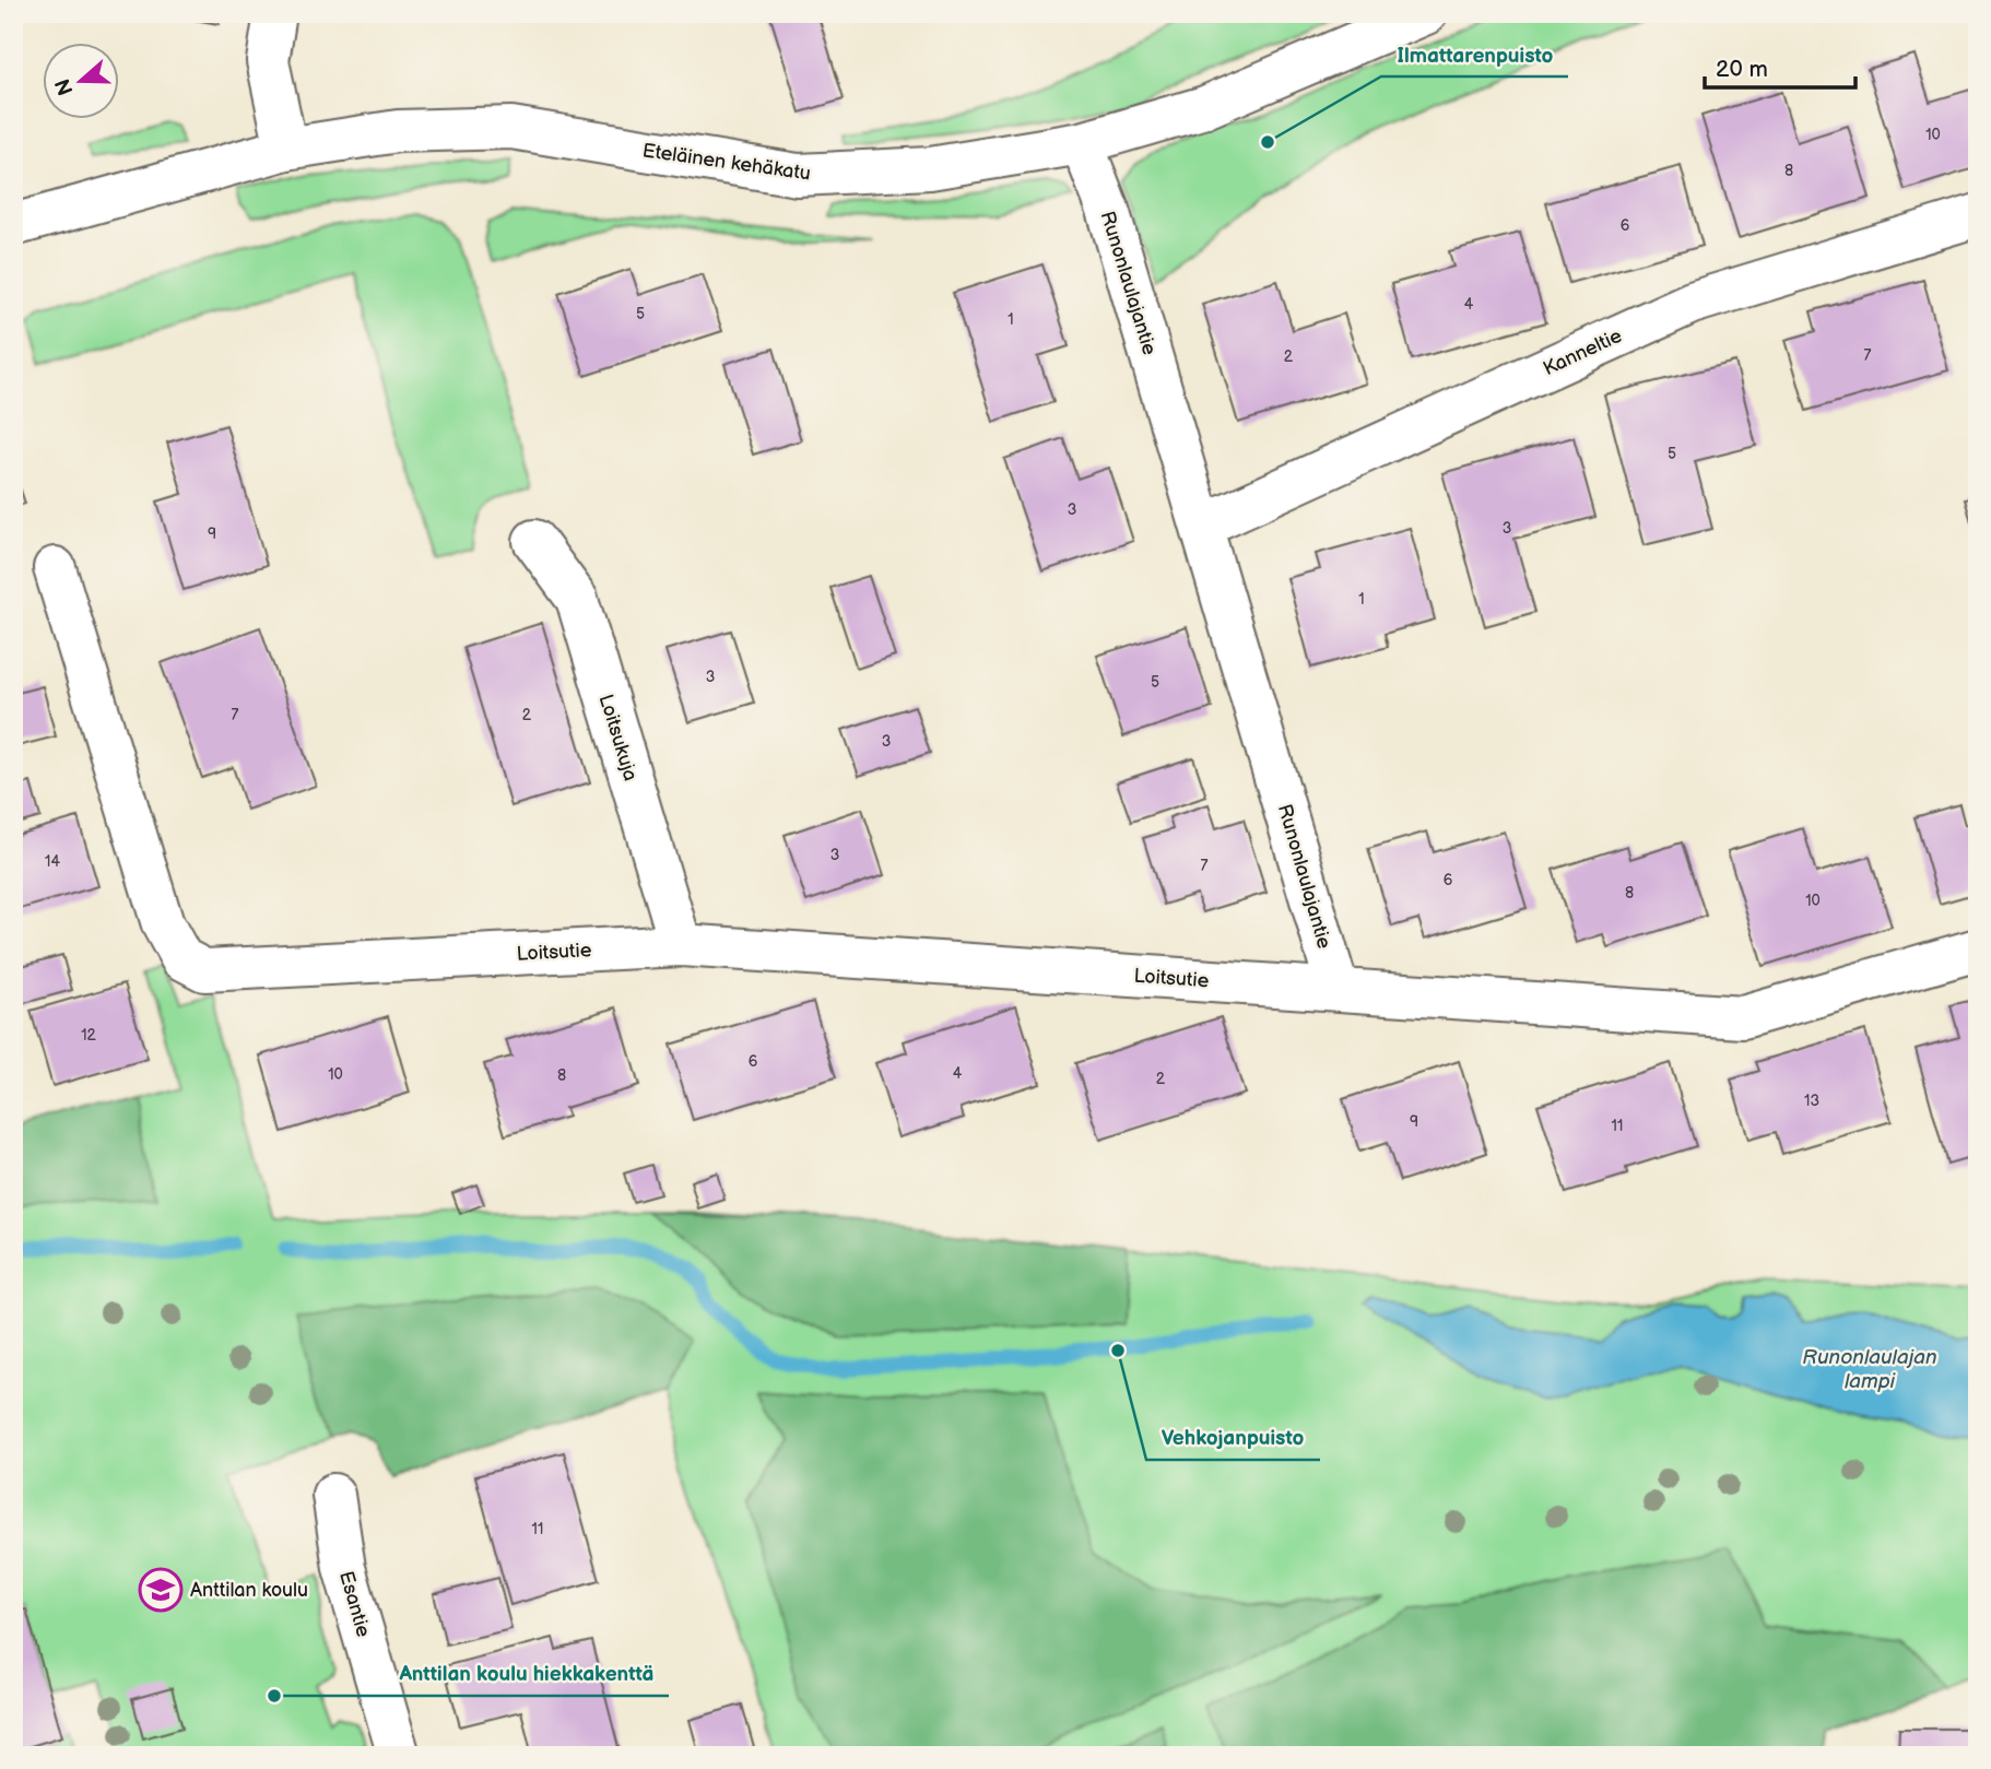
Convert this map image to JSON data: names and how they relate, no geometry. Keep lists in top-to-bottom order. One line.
{"streets":{"street":["Eteläinen kehäkatu","Runonlaulajantie","Kanneltie","Loitsukuja","Loitsutie","Esantie"]},"crossings":[["Eteläinen kehäkatu","Runonlaulajantie"],["Runonlaulajantie","Kanneltie"],["Runonlaulajantie","Loitsutie"],["Loitsukuja","Loitsutie"]],"water":["Runonlaulajan lampi"],"places":{"other":["Ilmattarenpuisto","Vehkojanpuisto","Anttilan koulu hiekkakenttä"],"school or university":["Anttilan koulu"]},"house_numbers":["10","8","6","4","5","1","7","2","5","3","3","9","1","3","5","7","2","3","3","14","7","6","8","10","12","6","4","10","8","2","13","9","11","11"],"scale_bar":"20 m","north":"left"}
